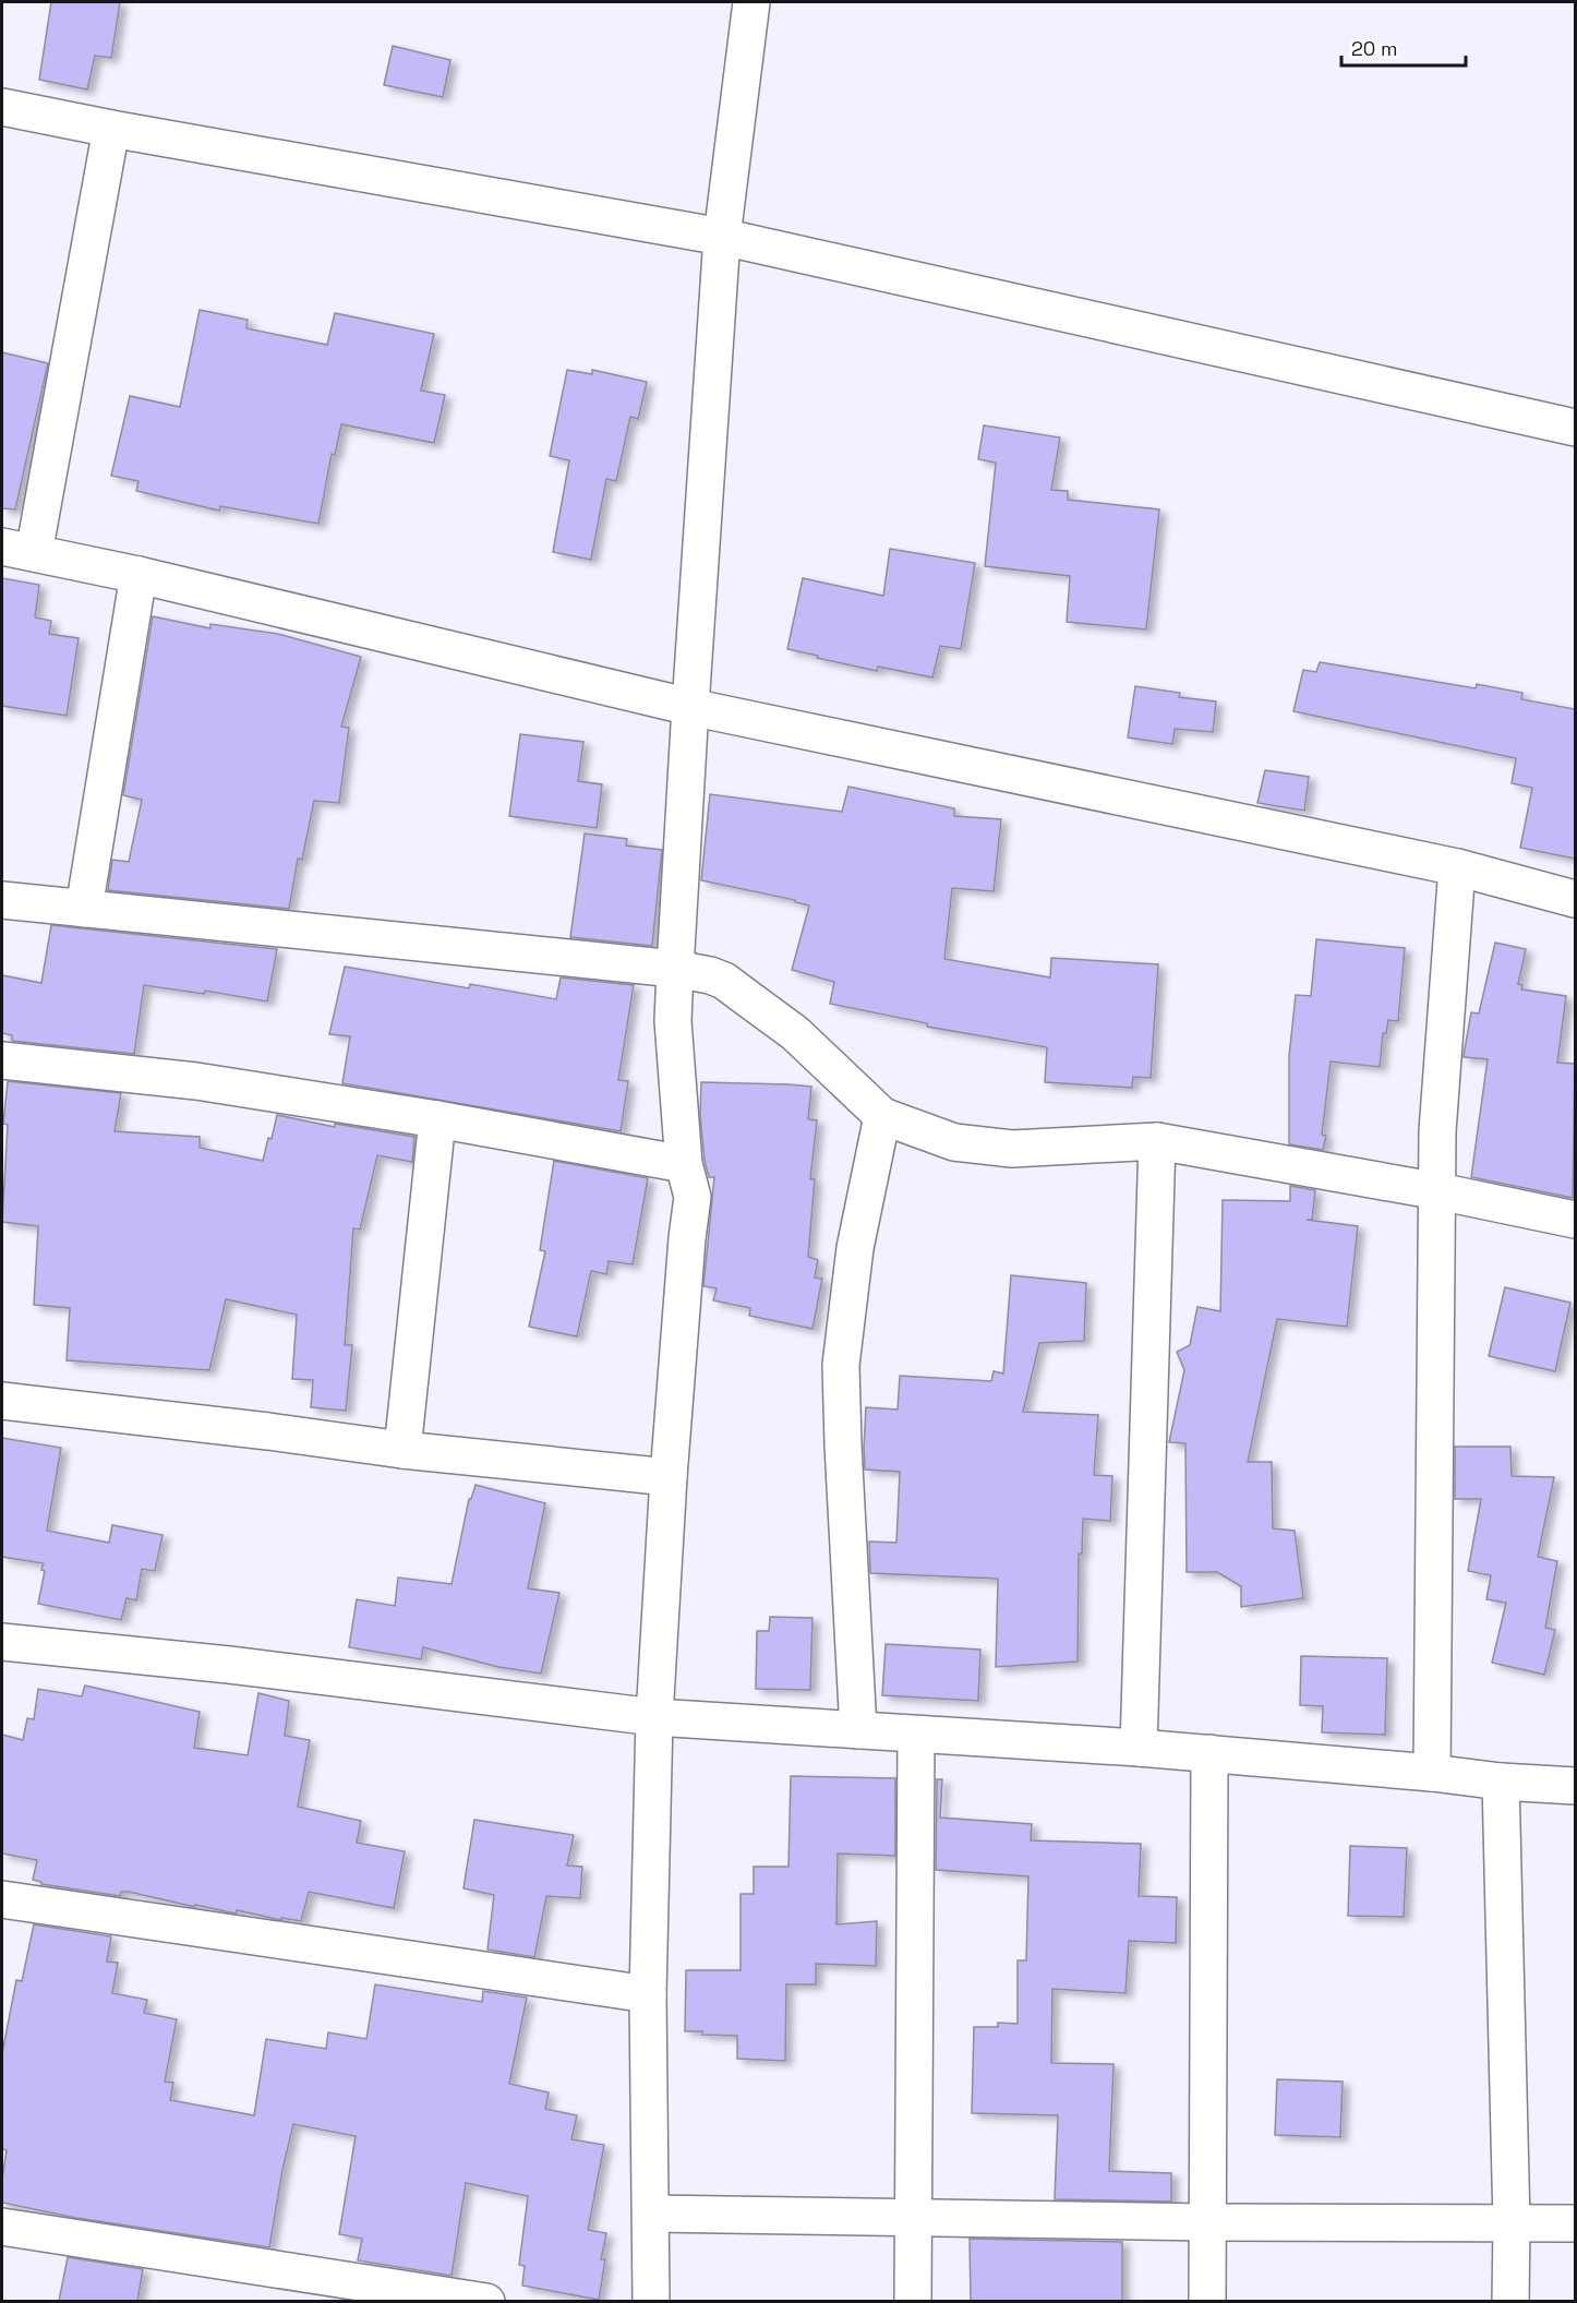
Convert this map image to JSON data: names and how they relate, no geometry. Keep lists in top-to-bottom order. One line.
{"scale_bar":"20 m"}
